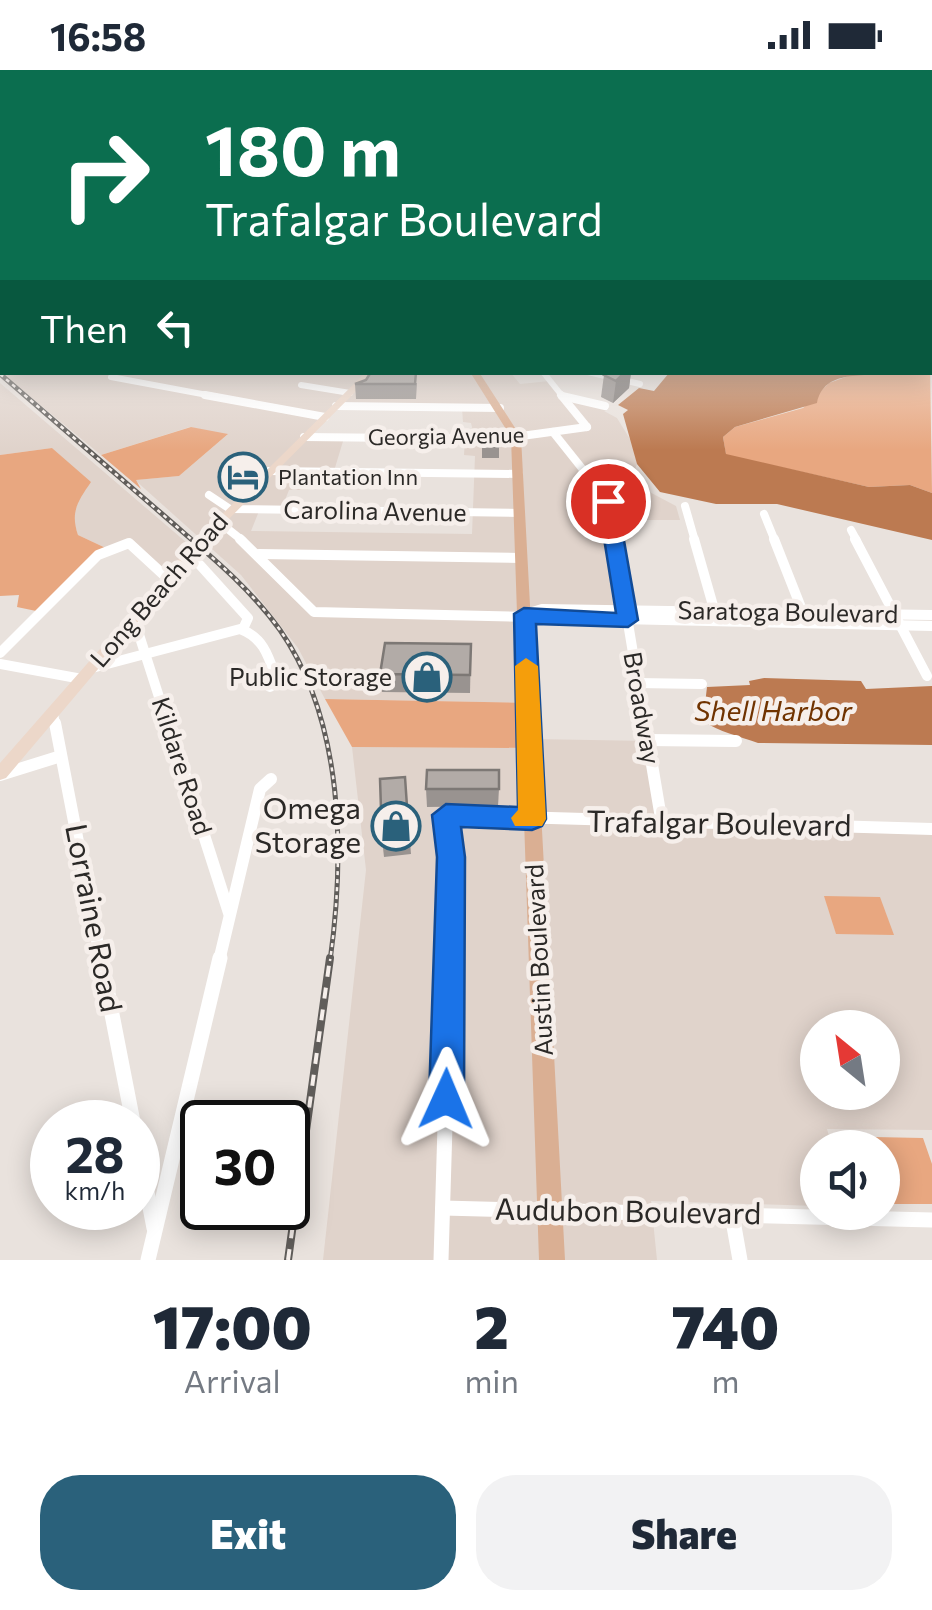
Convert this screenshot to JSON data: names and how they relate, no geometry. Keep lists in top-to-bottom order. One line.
{"streets":{"main road":["Long Beach Road","Austin Boulevard"],"street":["Georgia Avenue","Carolina Avenue","Saratoga Boulevard","Broadway","Kildare Road","Trafalgar Boulevard","Lorraine Road","Audubon Boulevard"]},"crossings":[["Georgia Avenue","Long Beach Road"],["Georgia Avenue","Broadway"],["Georgia Avenue","Austin Boulevard"],["Carolina Avenue","Long Beach Road"],["Carolina Avenue","Austin Boulevard"],["Long Beach Road","Kildare Road"],["Long Beach Road","Lorraine Road"],["Saratoga Boulevard","Broadway"],["Saratoga Boulevard","Austin Boulevard"],["Broadway","Trafalgar Boulevard"],["Trafalgar Boulevard","Austin Boulevard"],["Trafalgar Boulevard","Audubon Boulevard"],["Austin Boulevard","Audubon Boulevard"]],"water":["Shell Harbor"],"places":{"hotel":["Plantation Inn"],"shop":["Public Storage","Omega Storage"]},"north":"top left","page":{"status":"16:58","turn":["180 m","Trafalgar Boulevard"],"then":"Then","speed":"28 km/h","limit":"30","eta":["17:00","Arrival","2","min","740","m"],"buttons":["Exit","Share"]}}
